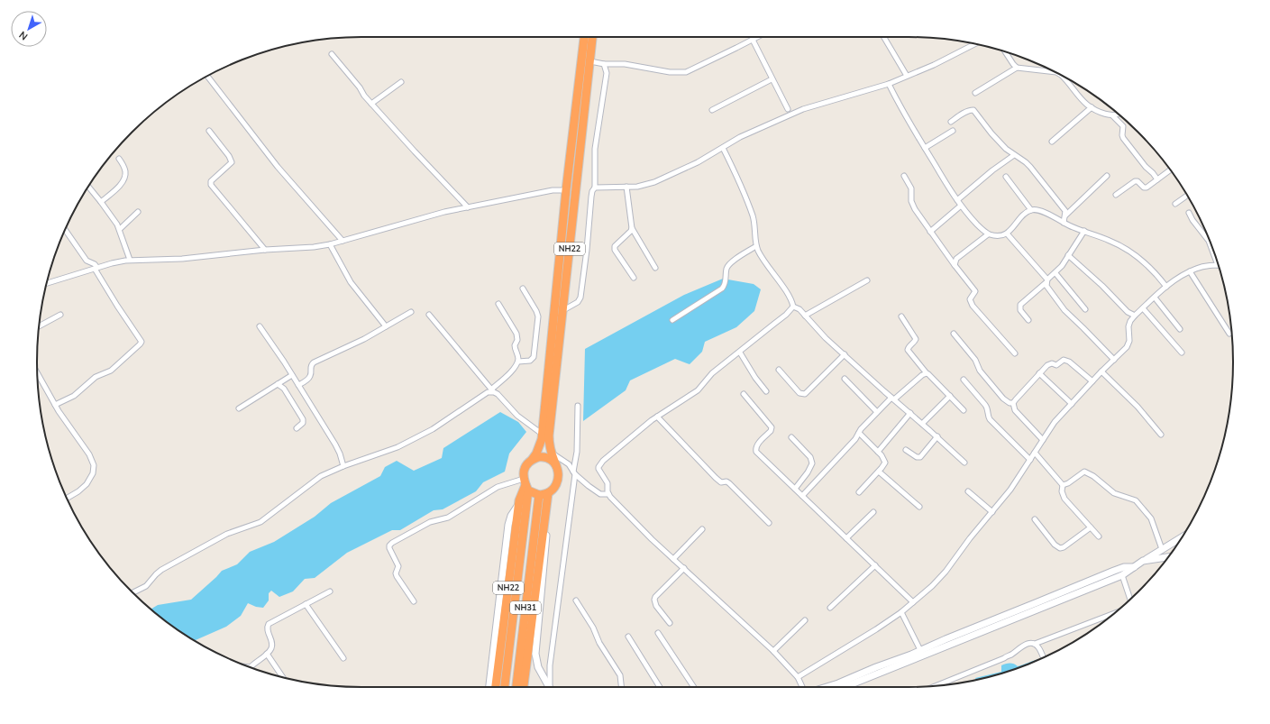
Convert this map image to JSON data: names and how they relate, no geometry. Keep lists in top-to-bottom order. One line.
{"streets":{"highway":["NH22","NH31"]},"crossings":[["NH22","NH31"]],"north":"bottom left"}
